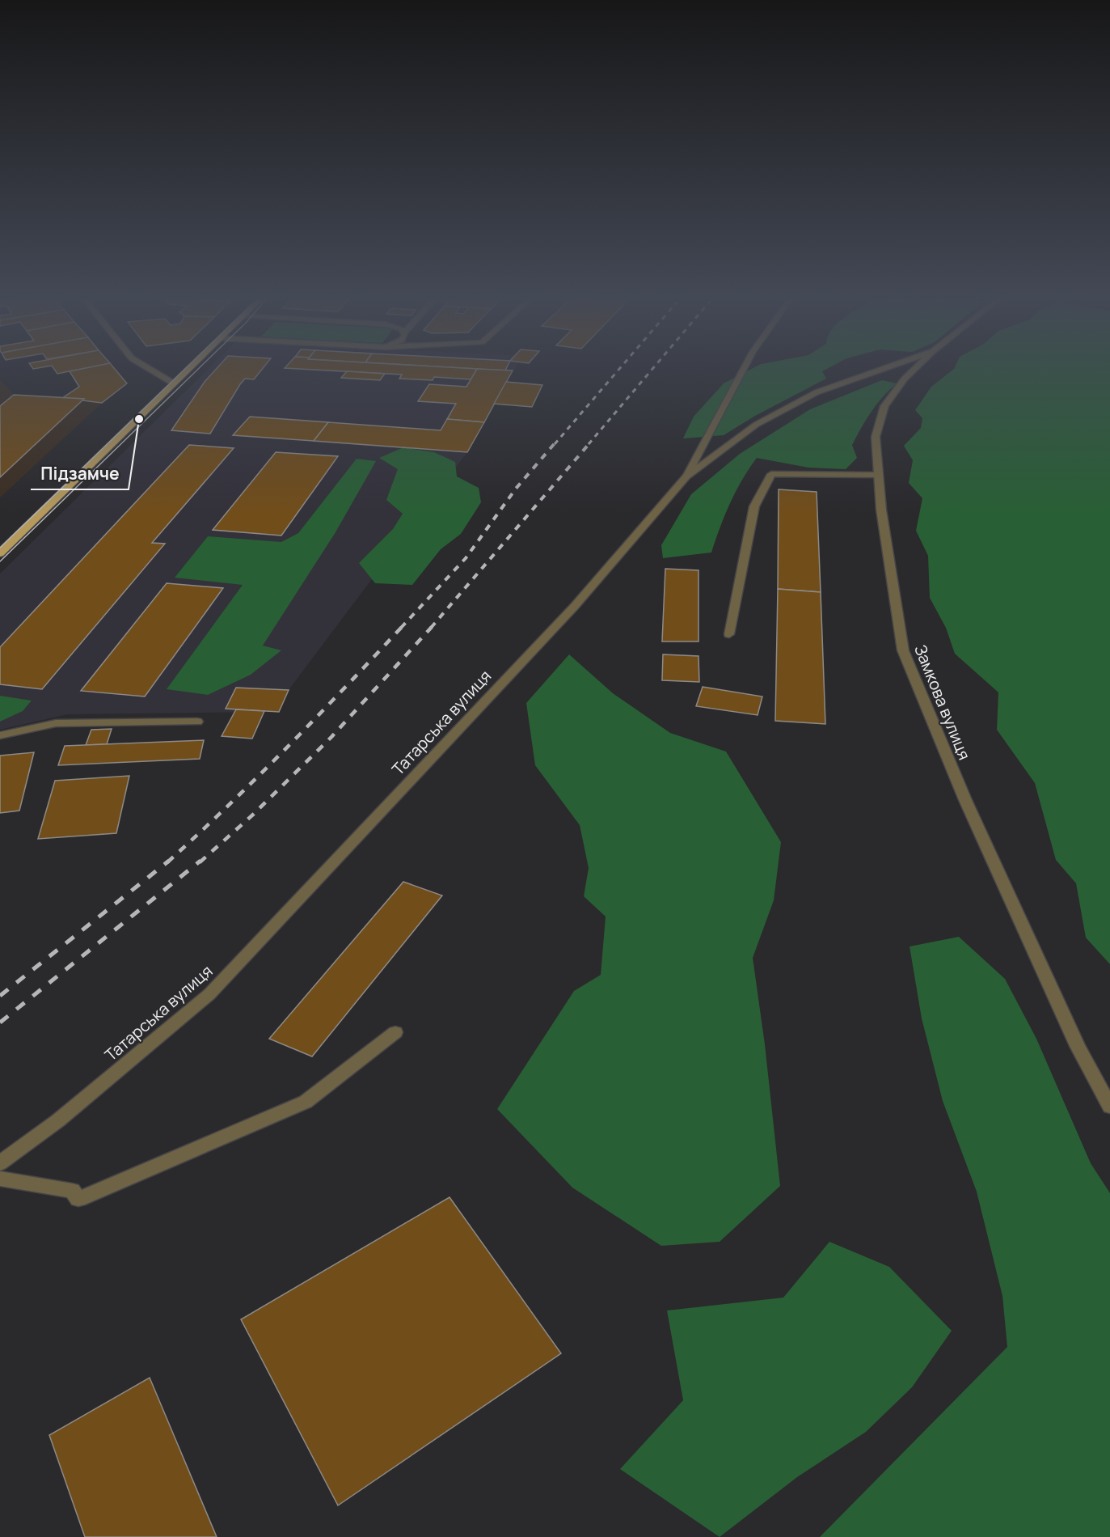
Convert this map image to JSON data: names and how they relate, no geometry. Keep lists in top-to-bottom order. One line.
{"streets":{"street":["Замкова вулиця","Татарська вулиця"]},"places":["Підзамче"]}
